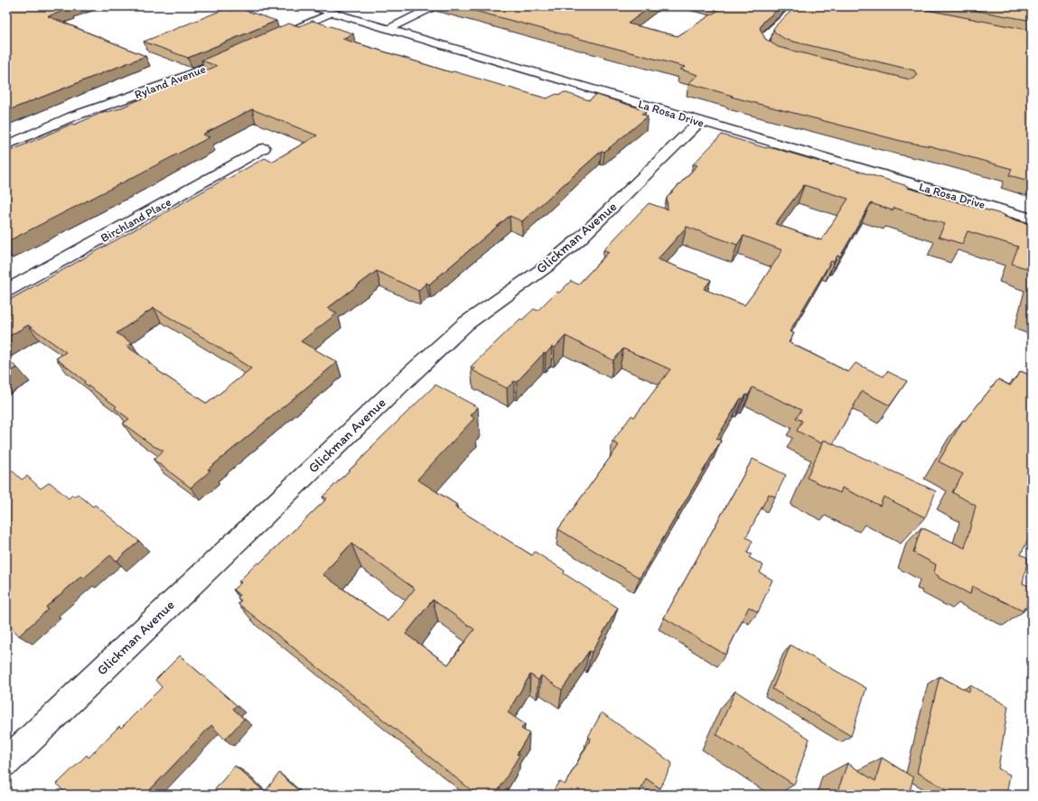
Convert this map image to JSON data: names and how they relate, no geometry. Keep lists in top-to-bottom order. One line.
{"streets":{"street":["Ryland Avenue","La Rosa Drive","Birchland Place","Glickman Avenue"]},"crossings":[["La Rosa Drive","Glickman Avenue"]]}
